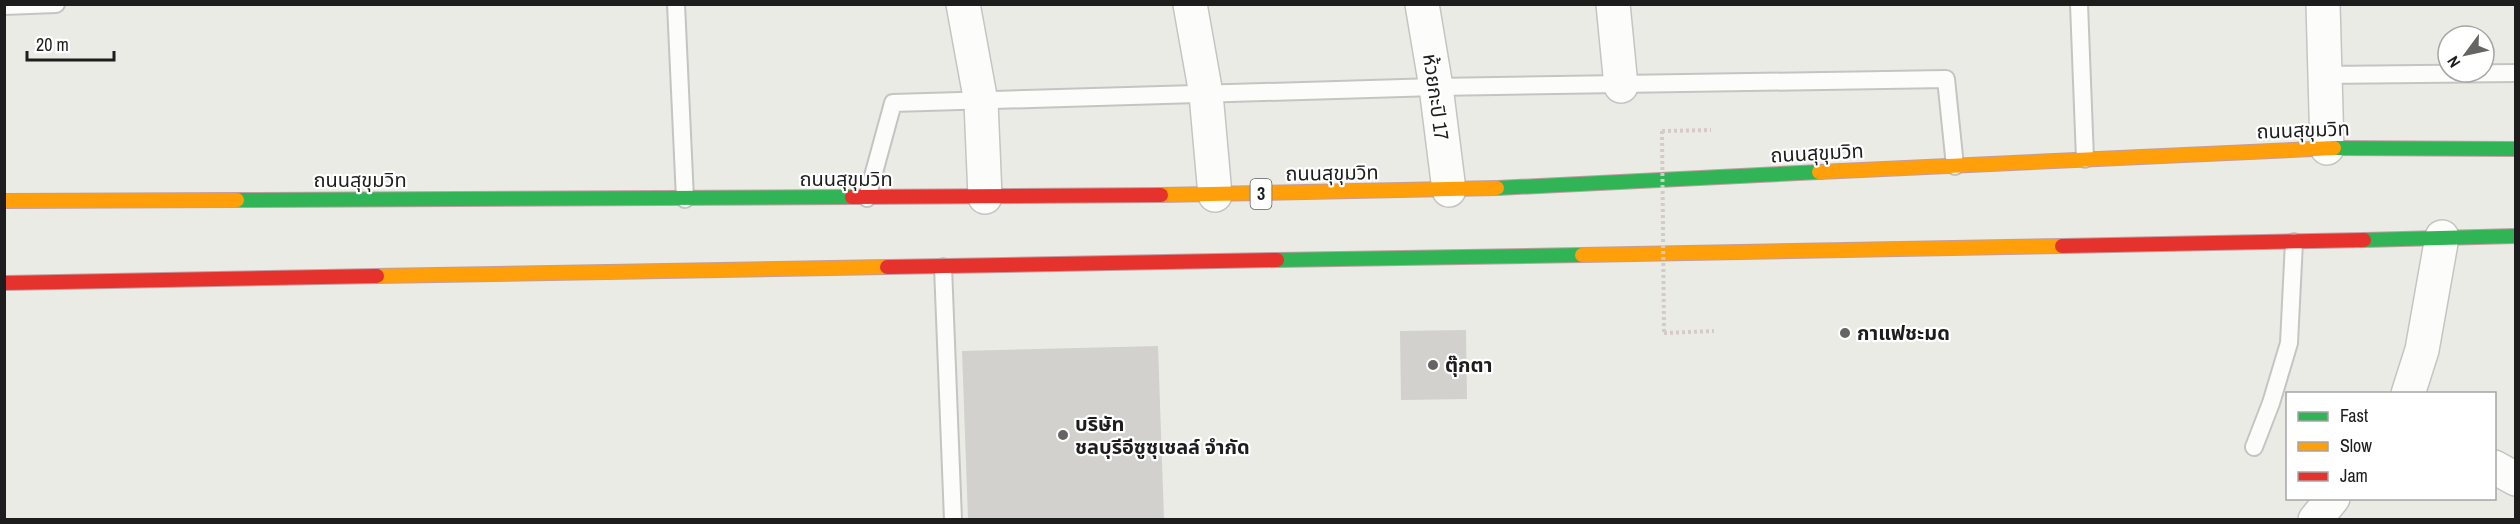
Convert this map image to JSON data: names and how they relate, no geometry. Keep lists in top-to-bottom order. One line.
{"streets":{"highway":["ถนนสุขุมวิท","3"],"street":["ห้วยกะปิ 17"]},"crossings":[["ห้วยกะปิ 17","ถนนสุขุมวิท"]],"places":["กาแฟชะมด","ตุ๊กตา","บริษัท ชลบุรีอีซูซุเชลล์ จำกัด"],"legend":["Fast","Slow","Jam"],"scale_bar":"20 m","north":"bottom left"}
